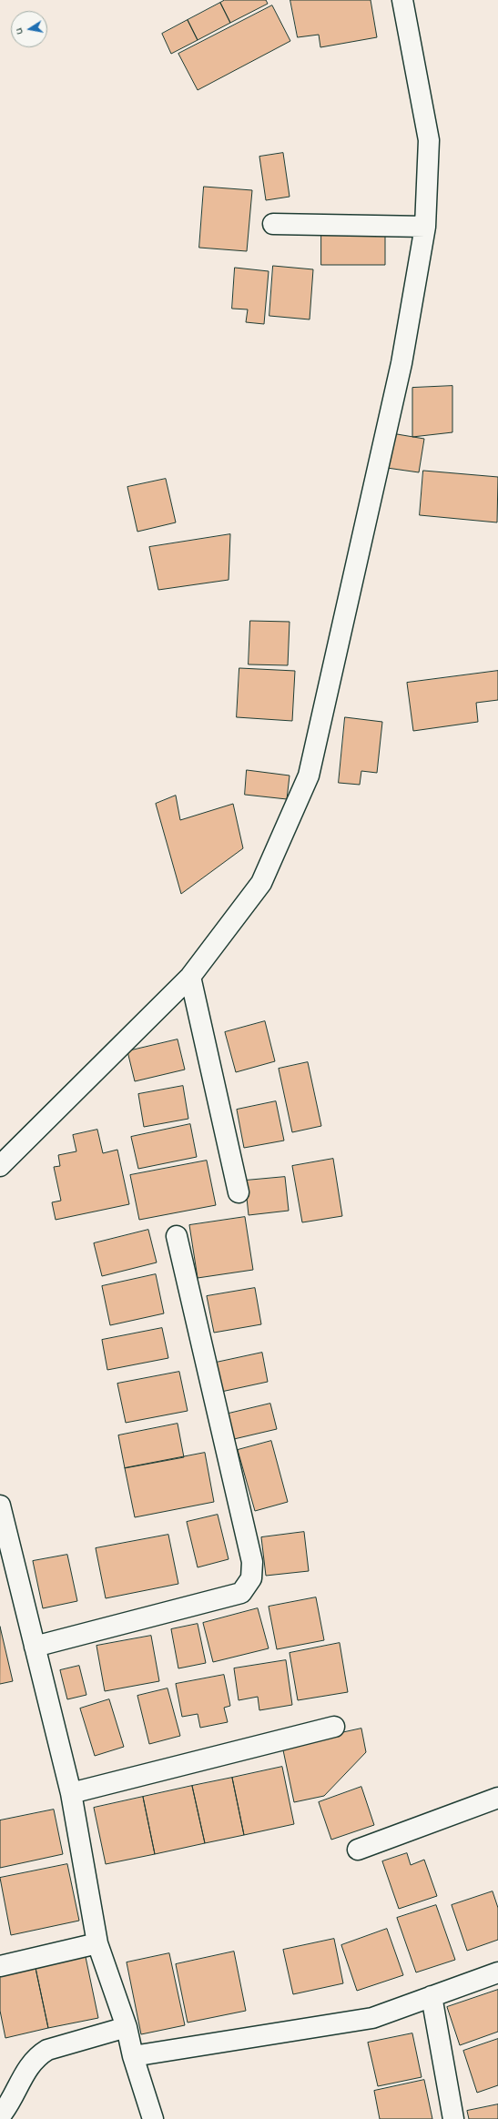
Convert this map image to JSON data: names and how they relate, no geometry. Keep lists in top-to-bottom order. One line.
{"north":"left"}
